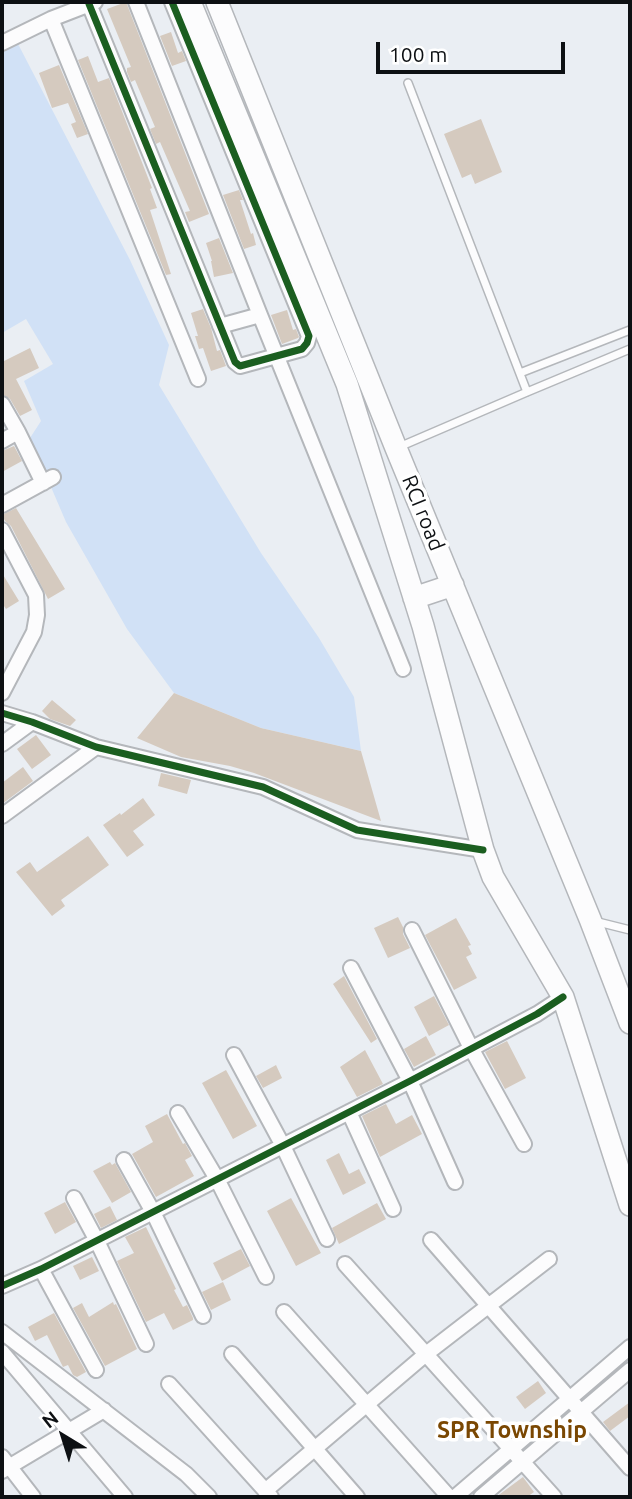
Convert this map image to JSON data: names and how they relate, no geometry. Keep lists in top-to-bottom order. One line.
{"streets":{"main road":["RCI road"]},"districts":["SPR Township"],"scale_bar":"100 m","north":"top left"}
